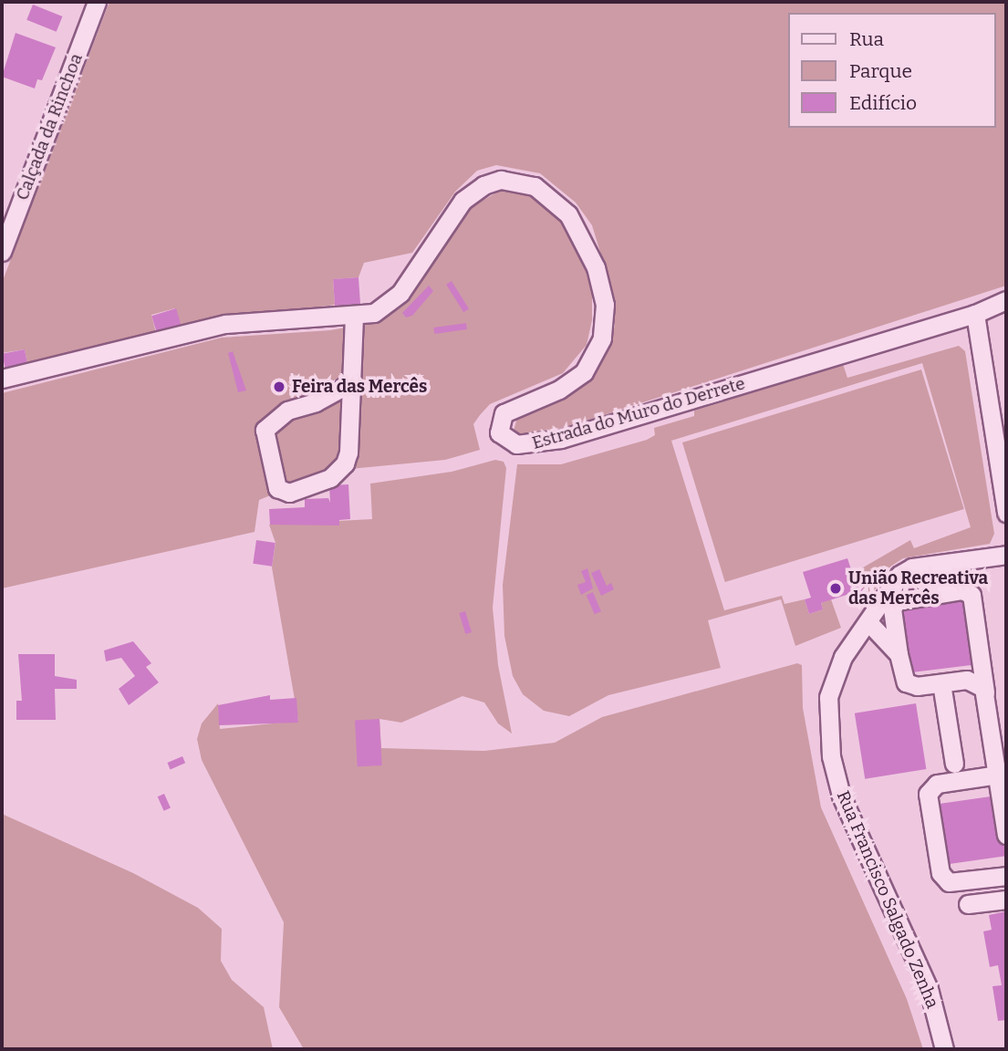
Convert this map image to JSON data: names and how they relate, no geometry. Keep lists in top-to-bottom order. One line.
{"streets":{"street":["Calçada da Rinchoa","Estrada do Muro do Derrete","Rua Francisco Salgado Zenha"]},"places":["Feira das Mercês","União Recreativa das Mercês"],"legend":["Rua","Parque","Edifício"]}
